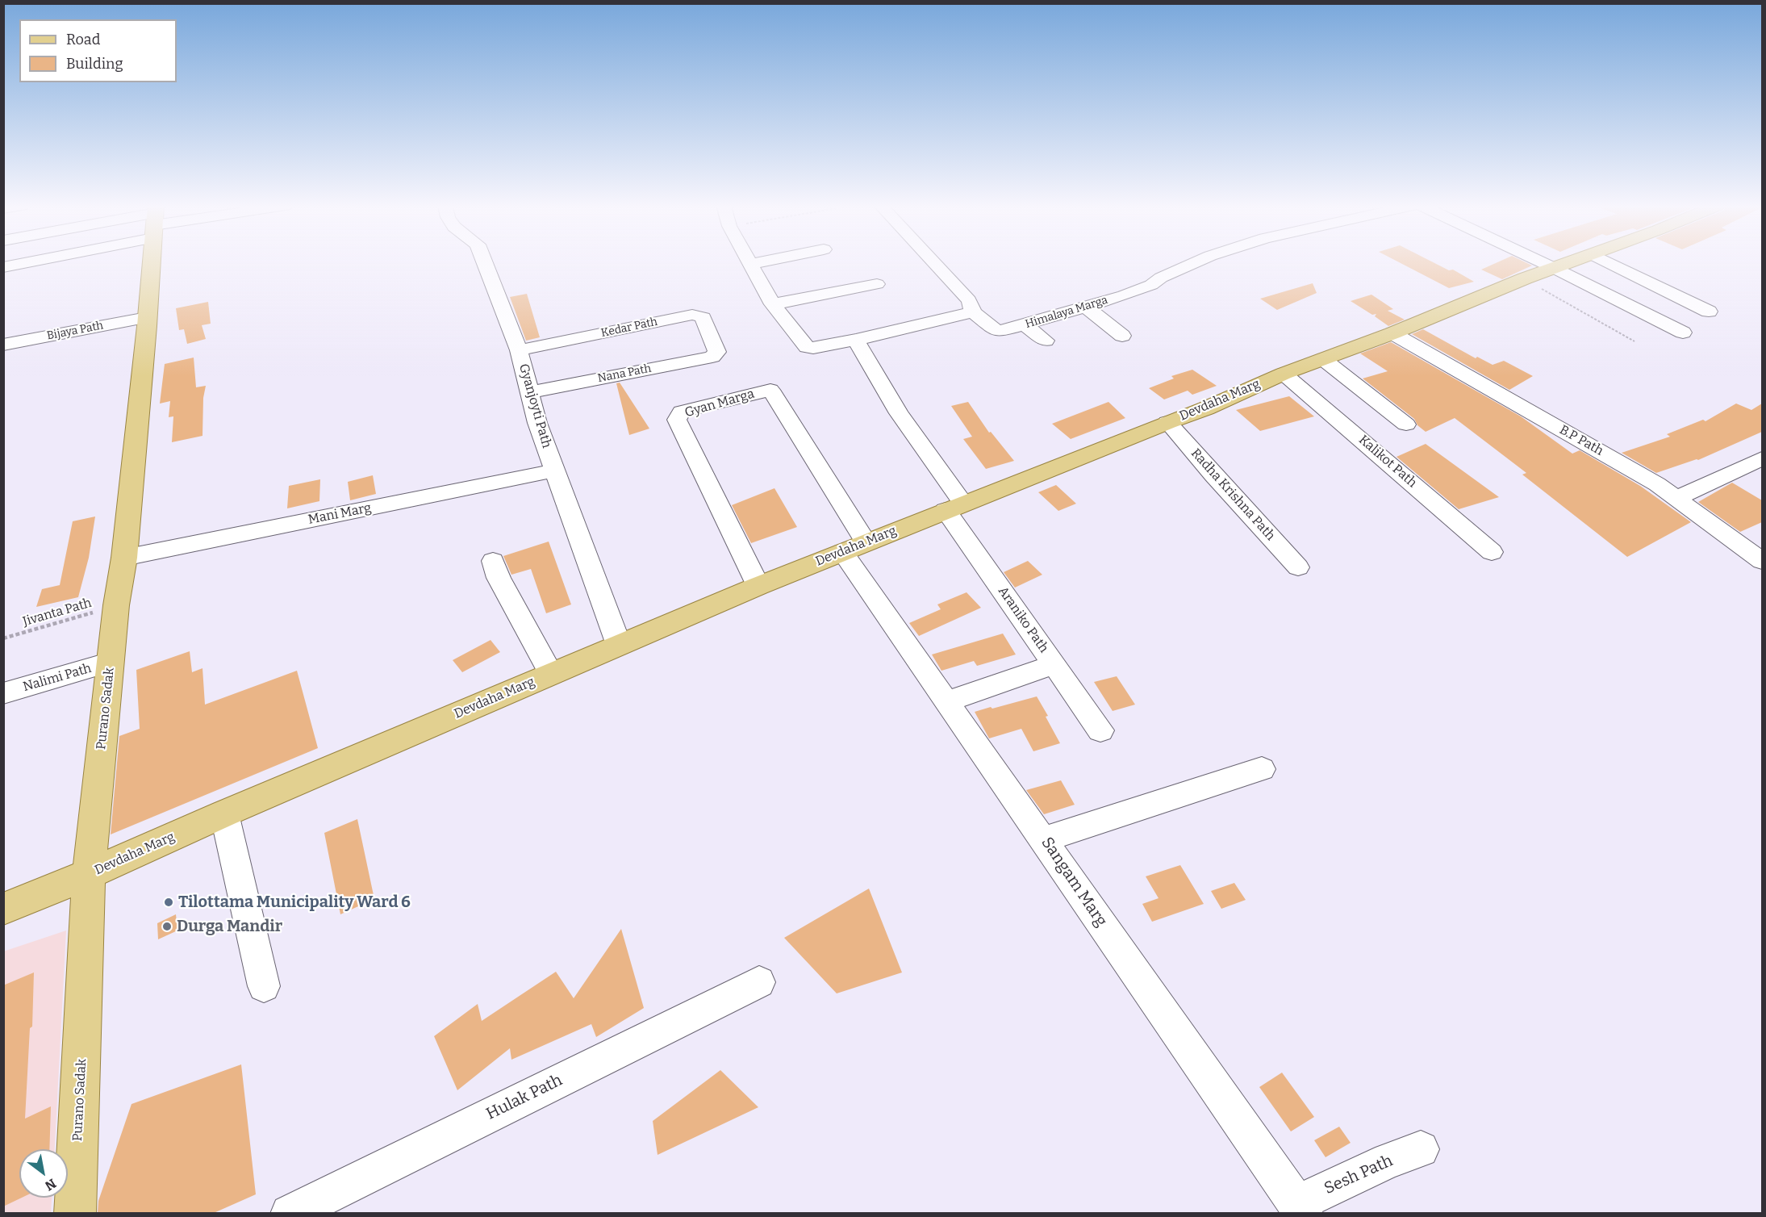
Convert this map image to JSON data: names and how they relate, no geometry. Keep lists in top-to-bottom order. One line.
{"streets":{"main road":["Devdaha Marg","Purano Sadak"],"street":["Himalaya Marga","Kedar Path","Bijaya Path","Nana Path","Gyan Marga","Gyanjoyti Path","B.P Path","Kalikot Path","Radha Krishna Path","Mani Marg","Araniko Path","Nalimi Path","Sangam Marg","Hulak Path","Sesh Path"],"path":["Jivanta Path"]},"crossings":[["Kedar Path","Nana Path"],["Kedar Path","Gyanjoyti Path"],["Bijaya Path","Purano Sadak"],["Nana Path","Gyanjoyti Path"],["Devdaha Marg","Gyan Marga"],["Devdaha Marg","Gyanjoyti Path"],["Devdaha Marg","B.P Path"],["Devdaha Marg","Kalikot Path"],["Devdaha Marg","Radha Krishna Path"],["Devdaha Marg","Araniko Path"],["Devdaha Marg","Purano Sadak"],["Devdaha Marg","Sangam Marg"],["Gyan Marga","Sangam Marg"],["Gyanjoyti Path","Mani Marg"],["Mani Marg","Purano Sadak"],["Jivanta Path","Purano Sadak"],["Nalimi Path","Purano Sadak"],["Sangam Marg","Sesh Path"]],"places":["Tilottama Municipality Ward 6","Durga Mandir"],"legend":["Road","Building"],"north":"bottom right"}
